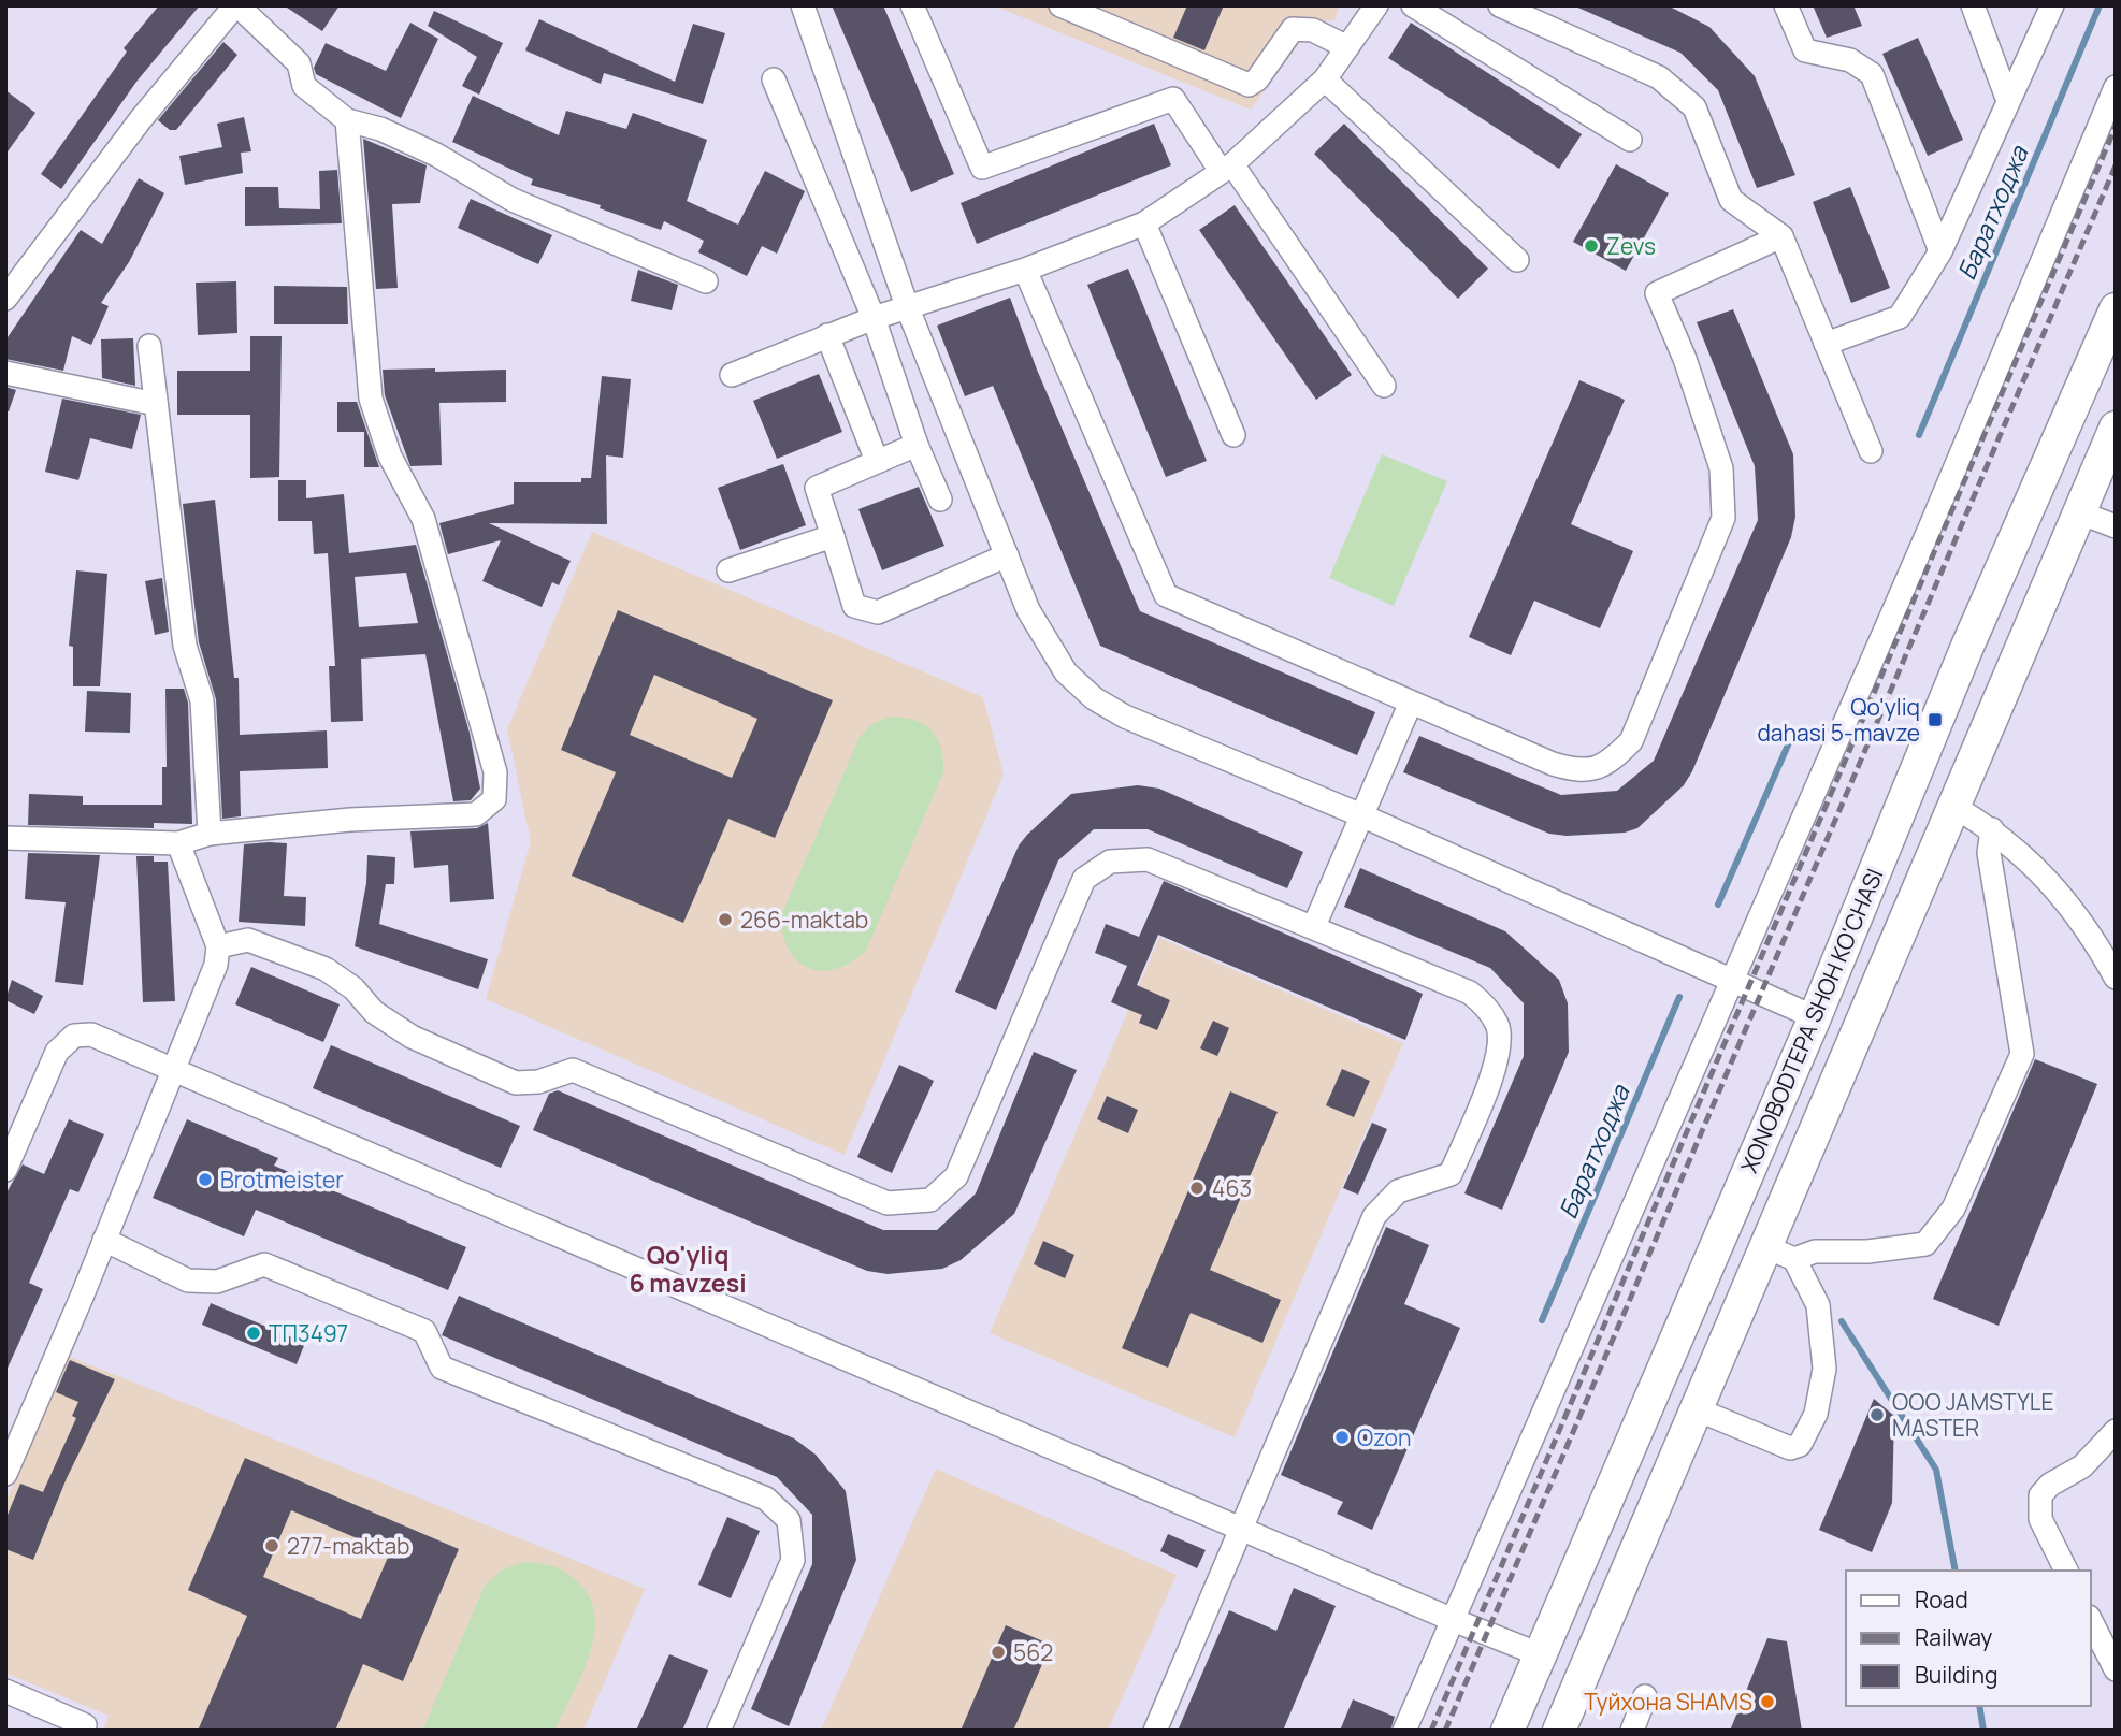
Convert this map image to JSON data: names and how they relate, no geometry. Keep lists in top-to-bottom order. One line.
{"streets":{"highway":["XONOBODTEPA SHOH KO'CHASI"]},"districts":["Qo'yliq 6 mavzesi"],"water":["Баратходжа"],"places":{"other":["Zevs","266-maktab","Brotmeister","463","ТП3497","OOO JAMSTYLE MASTER","Ozon","277-maktab","562","Туйхона SHAMS"],"transit":["Qo'yliq dahasi 5-mavze"]},"legend":["Road","Railway","Building"]}
